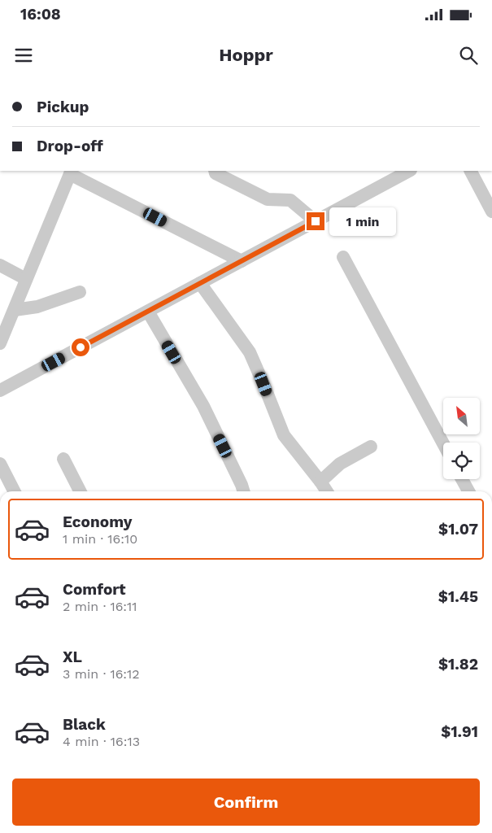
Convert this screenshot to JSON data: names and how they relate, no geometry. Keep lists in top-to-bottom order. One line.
{"north":"top left","page":{"status":"16:08","header":"Hoppr","banner":["Pickup","Drop-off"],"bubble":"1 min","list":[{"name":"Economy","note":"1 min · 16:10","value":"$1.07"},{"name":"Comfort","note":"2 min · 16:11","value":"$1.45"},{"name":"XL","note":"3 min · 16:12","value":"$1.82"},{"name":"Black","note":"4 min · 16:13","value":"$1.91"}],"buttons":"Confirm"}}
